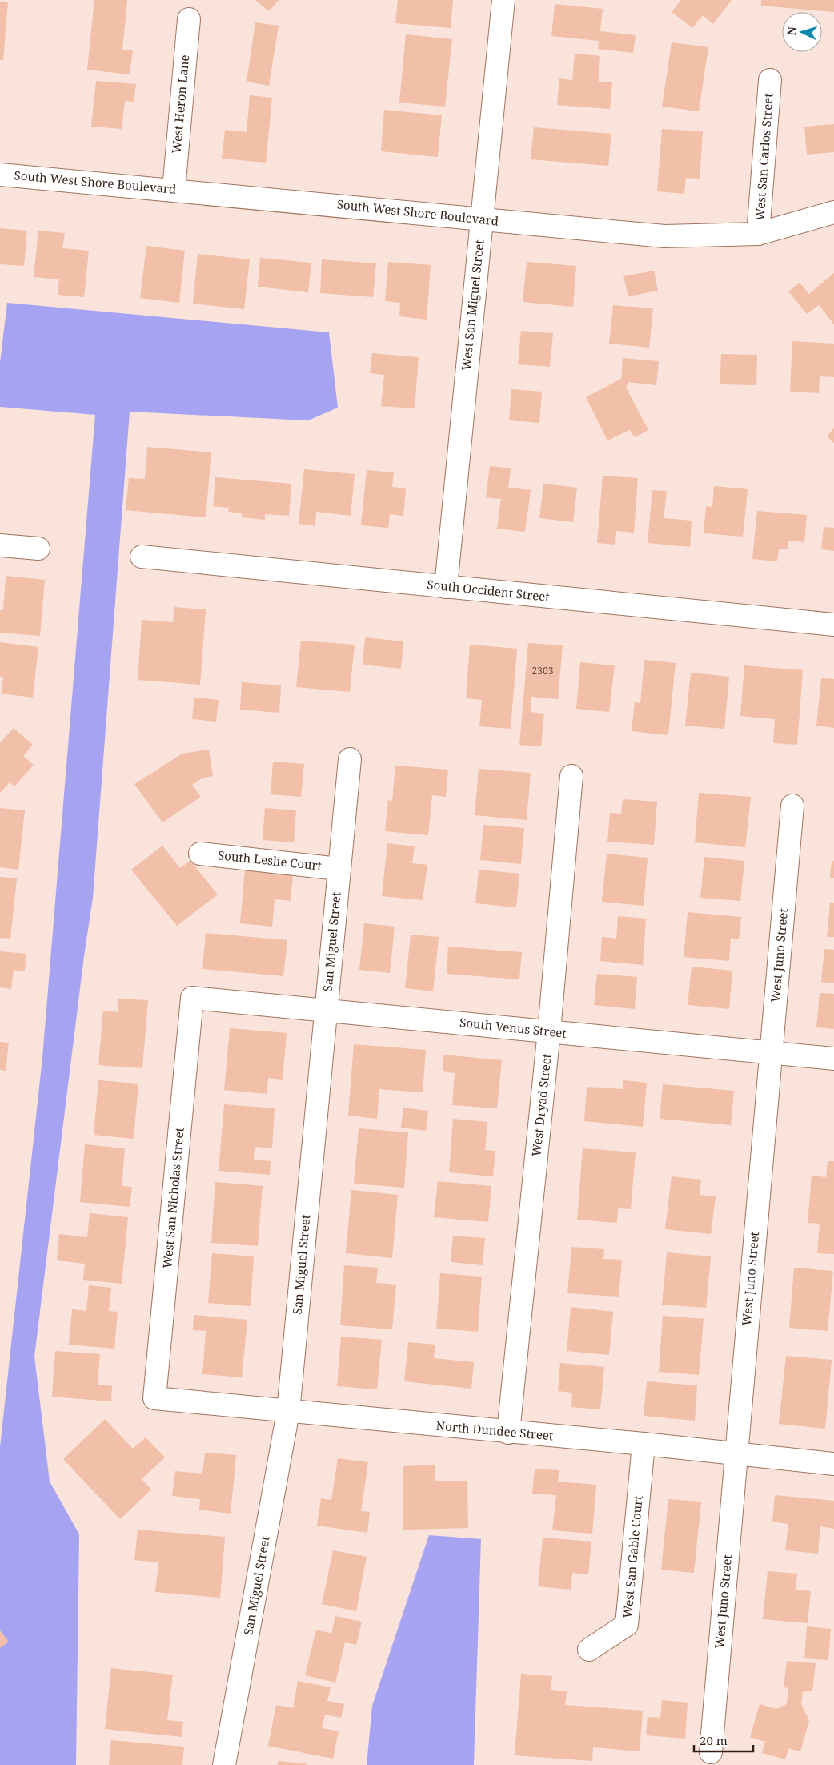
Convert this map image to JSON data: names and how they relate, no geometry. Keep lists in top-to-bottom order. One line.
{"streets":{"street":["West Heron Lane","West San Carlos Street","South West Shore Boulevard","West San Miguel Street","South Occident Street","South Leslie Court","San Miguel Street","West Juno Street","South Venus Street","West Dryad Street","West San Nicholas Street","North Dundee Street","West San Gable Court"]},"crossings":[["West Heron Lane","South West Shore Boulevard"],["West San Carlos Street","South West Shore Boulevard"],["South West Shore Boulevard","West San Miguel Street"],["West San Miguel Street","South Occident Street"],["South Leslie Court","San Miguel Street"],["San Miguel Street","South Venus Street"],["San Miguel Street","North Dundee Street"],["West Juno Street","South Venus Street"],["West Juno Street","North Dundee Street"],["South Venus Street","West Dryad Street"],["South Venus Street","West San Nicholas Street"],["West Dryad Street","North Dundee Street"],["West San Nicholas Street","North Dundee Street"],["North Dundee Street","West San Gable Court"]],"house_numbers":["2303"],"scale_bar":"20 m","north":"left"}
